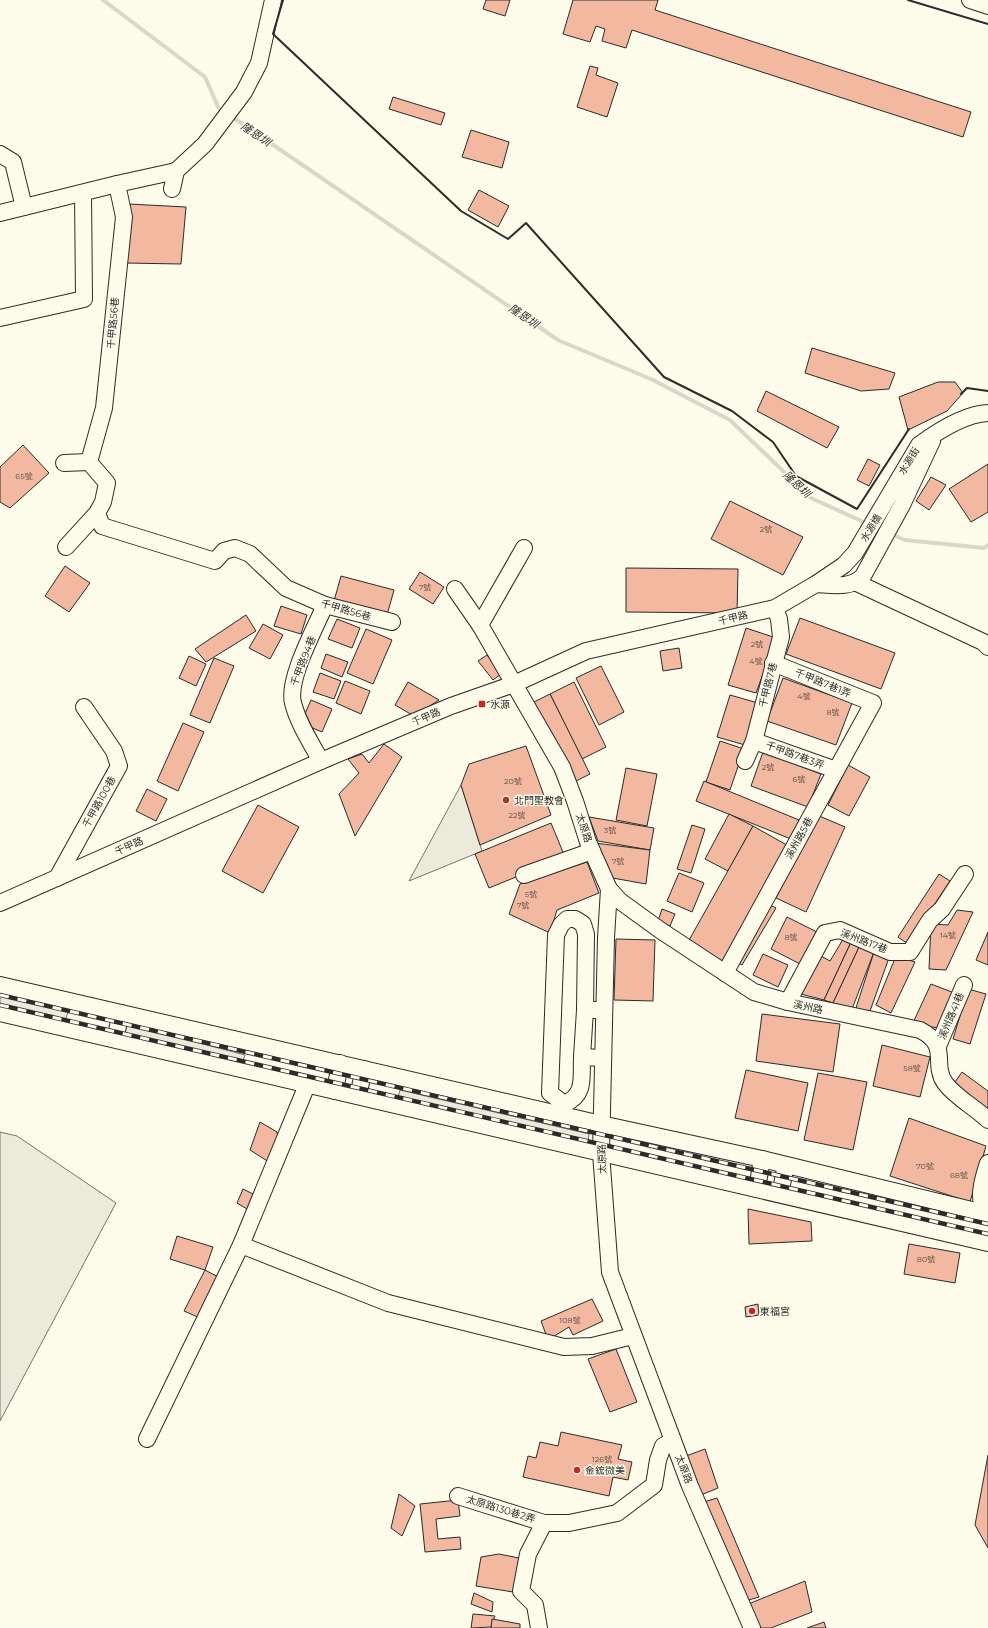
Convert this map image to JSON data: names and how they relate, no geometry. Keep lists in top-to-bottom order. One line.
{"streets":{"street":["千甲路56巷","水源街","水源橋","千甲路","千甲路94巷","千甲路7巷1弄","千甲路7巷","千甲路7巷3弄","千甲路100巷","太原路","溪州路5巷","溪州路17巷","溪州路","溪州路41巷","太原路130巷2弄"]},"crossings":[["千甲路56巷","千甲路94巷"],["水源街","水源橋"],["水源橋","千甲路"],["千甲路","千甲路94巷"],["千甲路","千甲路7巷"],["千甲路","千甲路100巷"],["千甲路","太原路"],["千甲路7巷1弄","千甲路7巷"],["千甲路7巷1弄","溪州路5巷"],["千甲路7巷","千甲路7巷3弄"],["千甲路7巷3弄","溪州路5巷"],["太原路","溪州路"],["太原路","太原路130巷2弄"],["溪州路5巷","溪州路"],["溪州路17巷","溪州路"],["溪州路","溪州路41巷"]],"water":["隆恩圳"],"places":{"transit":["水源"],"other":["北門聖教會","東福宮","金鋐微美"]},"house_numbers":["65號","2號","7號","2號","4號","4號","8號","2號","6號","20號","22號","3號","7號","5號","7號","14號","8號","58號","70號","68號","80號","108號","126號"]}
